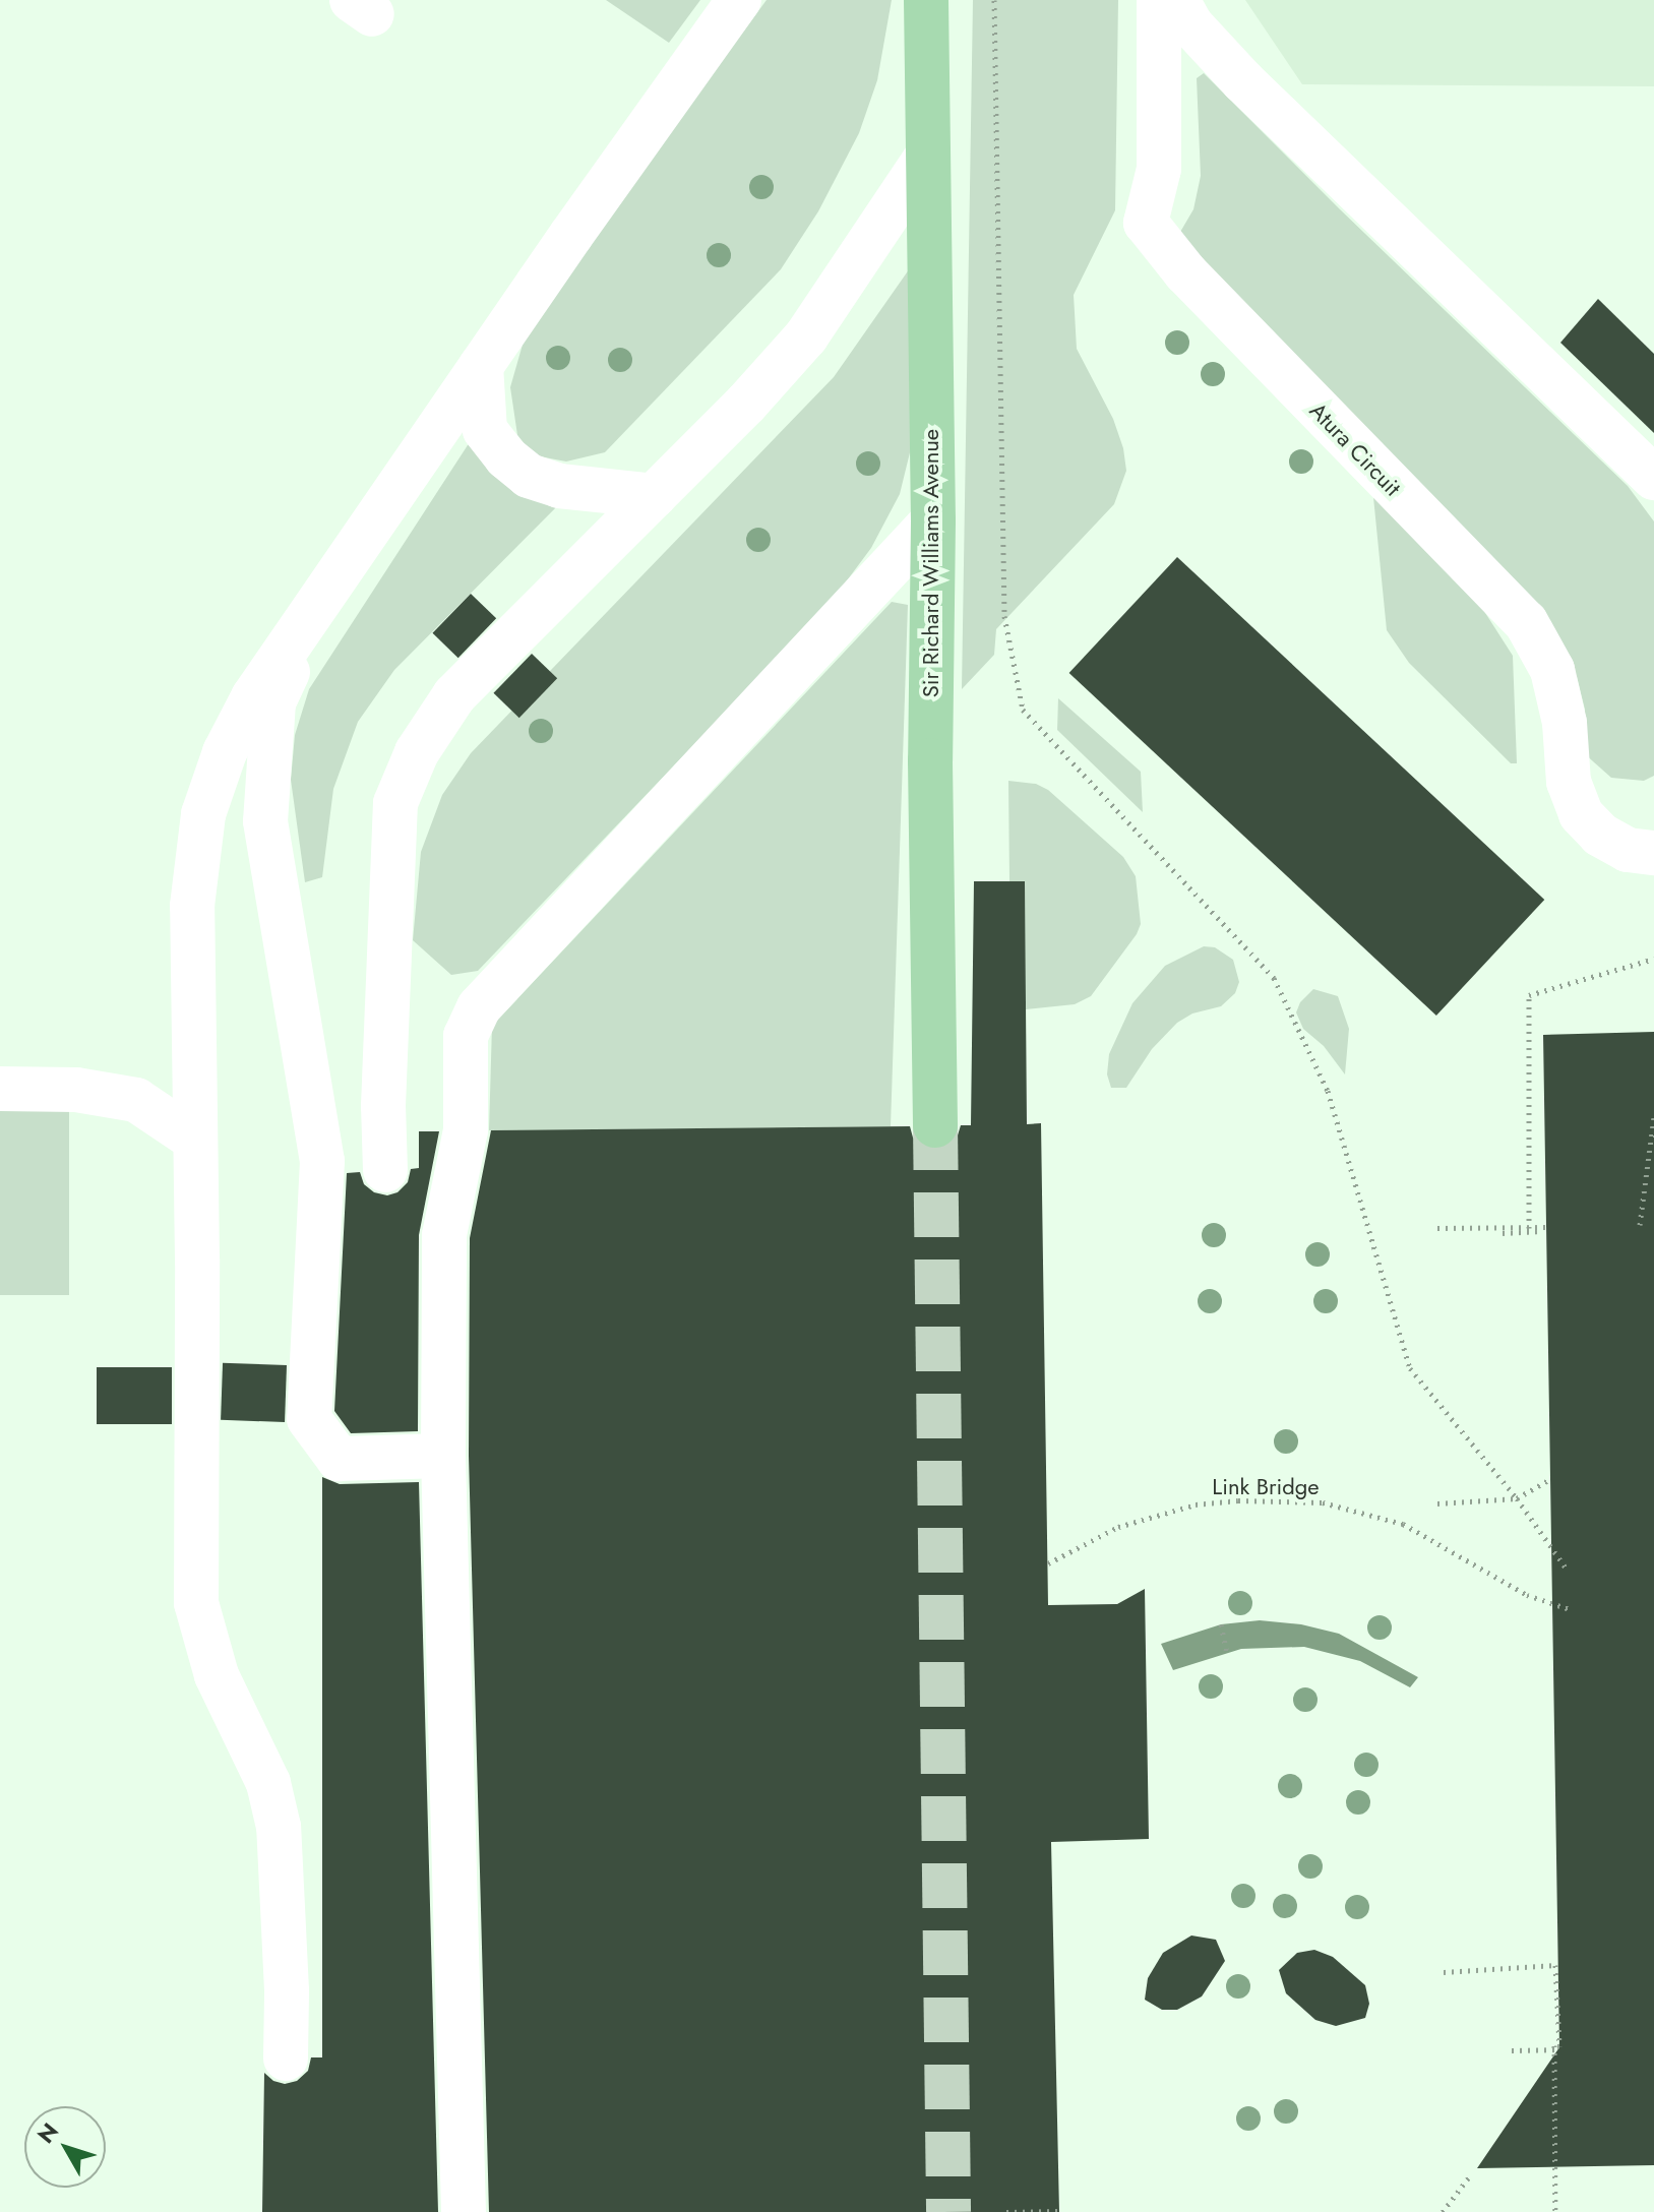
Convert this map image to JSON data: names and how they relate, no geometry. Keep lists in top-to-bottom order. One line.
{"streets":{"main road":["Sir Richard Williams Avenue"],"lane":["Atura Circuit"],"path":["Link Bridge"]},"north":"top left"}
